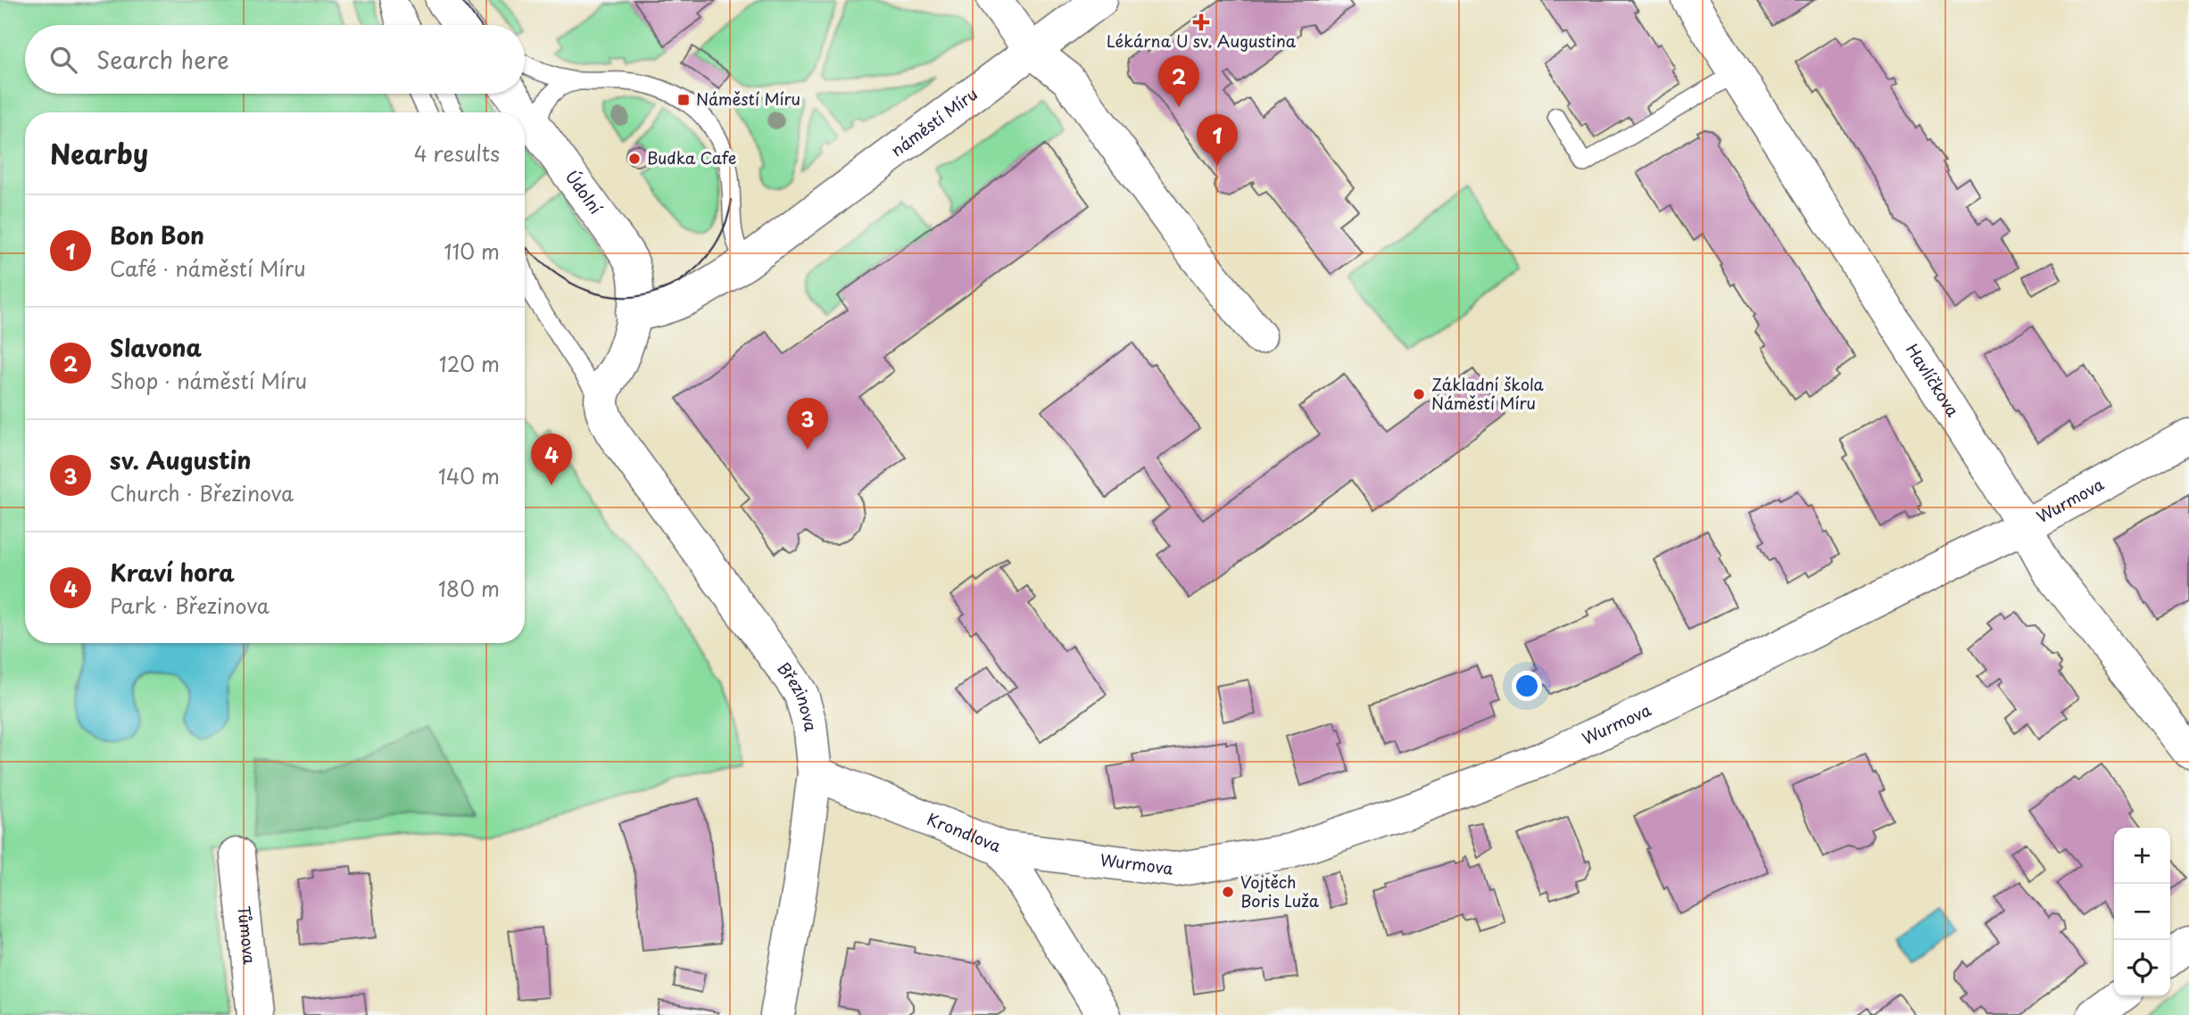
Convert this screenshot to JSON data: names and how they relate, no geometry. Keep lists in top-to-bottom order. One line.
{"streets":{"street":["náměstí Míru","Údolní","Havlíčkova","Wurmova","Březinova","Krondlova","Tůmova"]},"crossings":[["náměstí Míru","Údolní"],["Havlíčkova","Wurmova"],["Wurmova","Krondlova"],["Březinova","Krondlova"]],"places":{"health":["Lékárna U sv. Augustina"],"transit":["Náměstí Míru"],"other":["Budka Cafe","Základní škola Náměstí Míru","Vojtěch Boris Luža"]},"page":{"search":"Search here","pins":["2","1","3","4"],"heading":["Nearby","4 results"],"list":[{"mark":"1","name":"Bon Bon","note":"Café · náměstí Míru","value":"110 m"},{"mark":"2","name":"Slavona","note":"Shop · náměstí Míru","value":"120 m"},{"mark":"3","name":"sv. Augustin","note":"Church · Březinova","value":"140 m"},{"mark":"4","name":"Kraví hora","note":"Park · Březinova","value":"180 m"}],"map_buttons":["+","−"]}}
